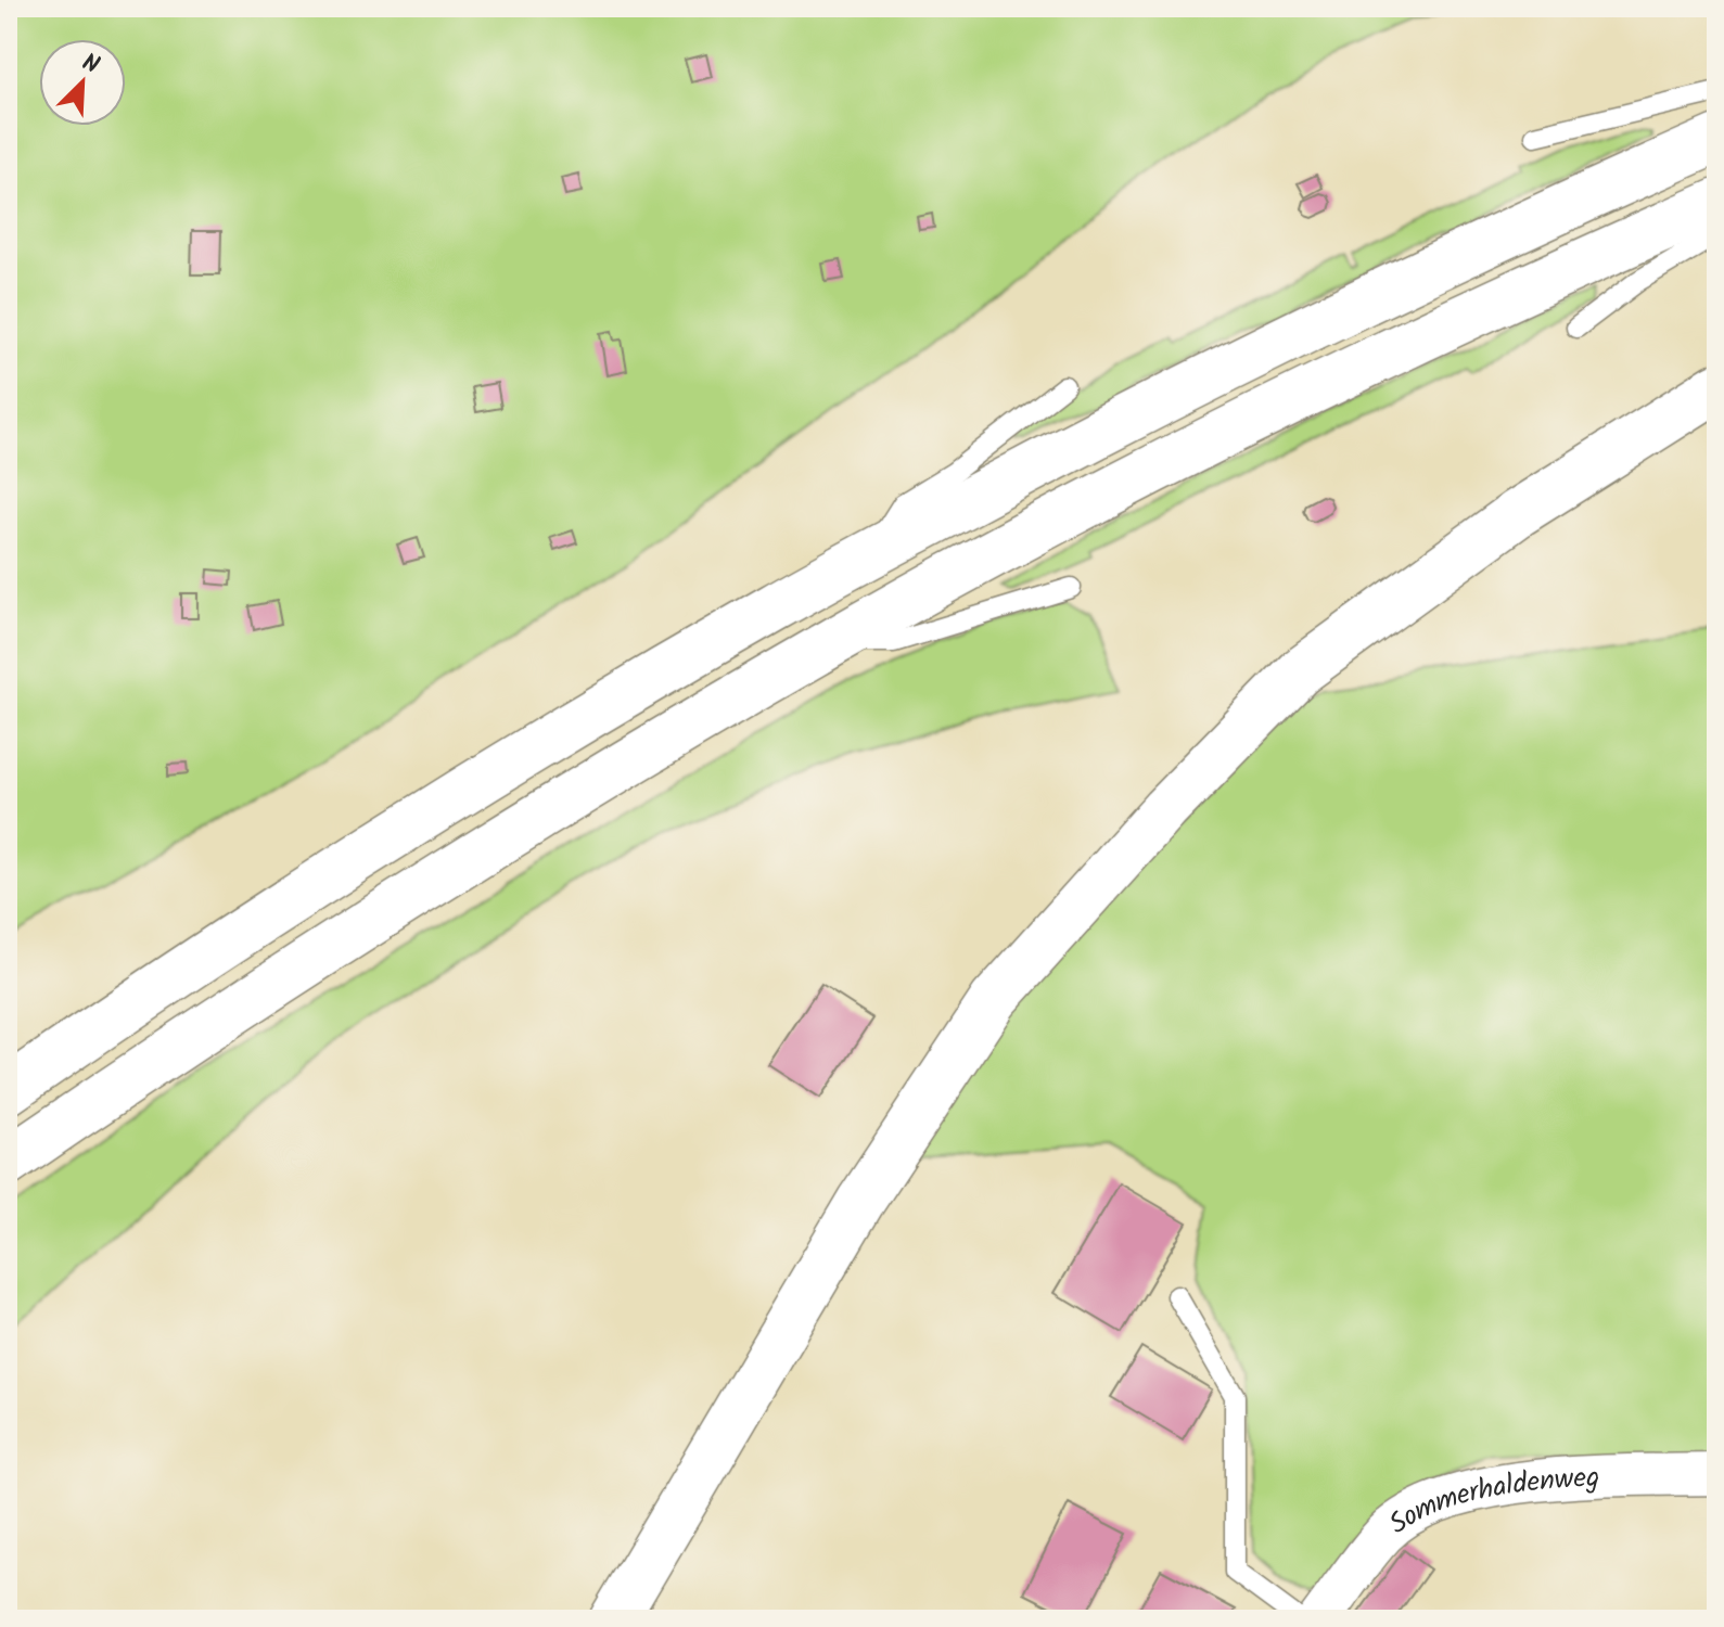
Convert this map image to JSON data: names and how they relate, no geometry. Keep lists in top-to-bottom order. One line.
{"streets":{"street":["Sommerhaldenweg"]},"north":"top right"}
